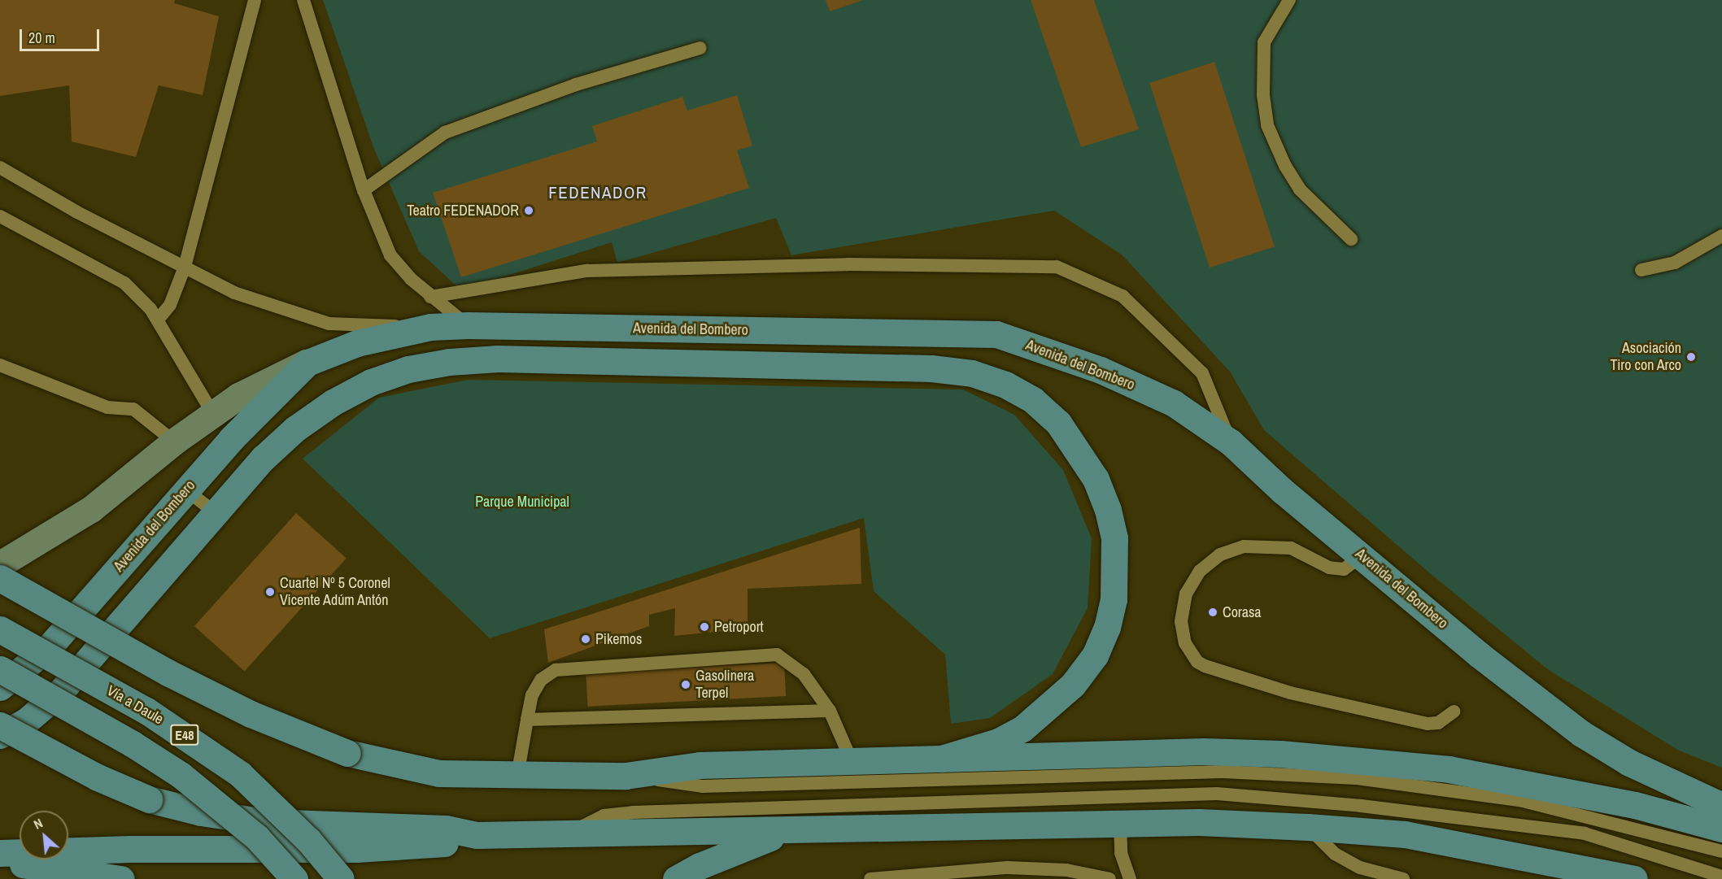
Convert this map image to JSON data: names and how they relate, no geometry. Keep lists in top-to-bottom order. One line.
{"streets":{"main road":["Avenida del Bombero","Vía a Daule","E48"]},"districts":["FEDENADOR"],"parks":["Parque Municipal"],"places":["Teatro FEDENADOR","Asociación Tiro con Arco","Cuartel Nº 5 Coronel Vicente Adúm Antón","Corasa","Petroport","Pikemos","Gasolinera Terpel"],"scale_bar":"20 m","north":"top left"}
